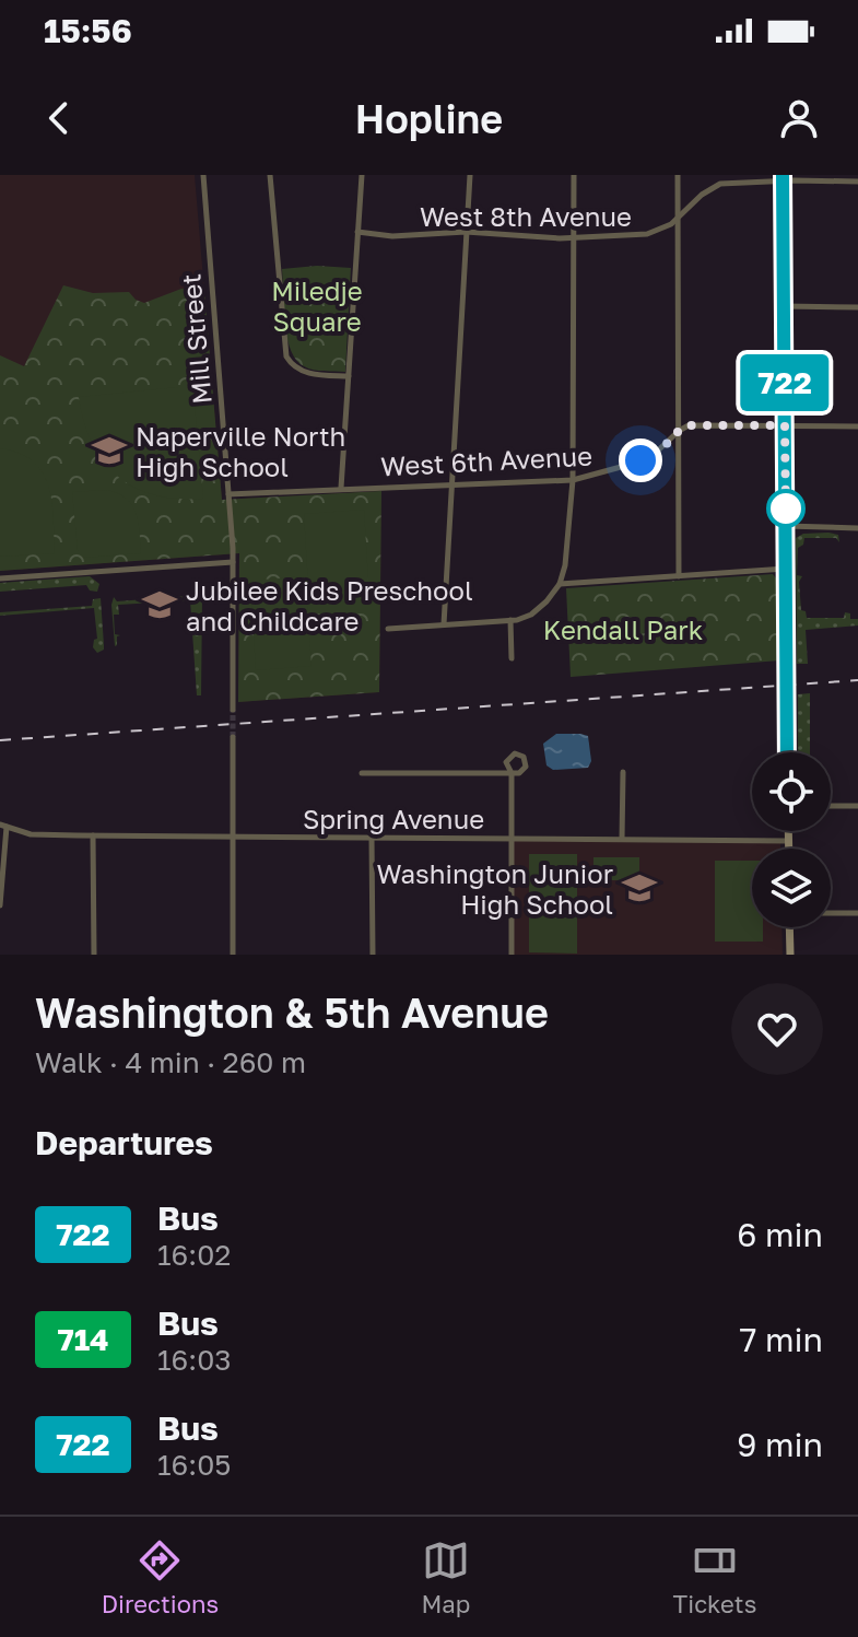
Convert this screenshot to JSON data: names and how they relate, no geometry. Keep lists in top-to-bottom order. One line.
{"streets":{"street":["West 8th Avenue","Mill Street","West 6th Avenue","Spring Avenue"]},"crossings":[["Mill Street","West 6th Avenue"]],"parks":["Miledje Square","Kendall Park"],"places":{"school or university":["Naperville North High School","Jubilee Kids Preschool and Childcare","Washington Junior High School"]},"lines":["bus line 722"],"page":{"status":"15:56","header":"Hopline","on_map":"722","heading":[["Washington & 5th Avenue","Walk · 4 min · 260 m"],"Departures"],"list":[{"mark":"722","name":"Bus","note":"16:02","value":"6 min"},{"mark":"714","name":"Bus","note":"16:03","value":"7 min"},{"mark":"722","name":"Bus","note":"16:05","value":"9 min"}],"tabs":["Directions","Map","Tickets"]}}
